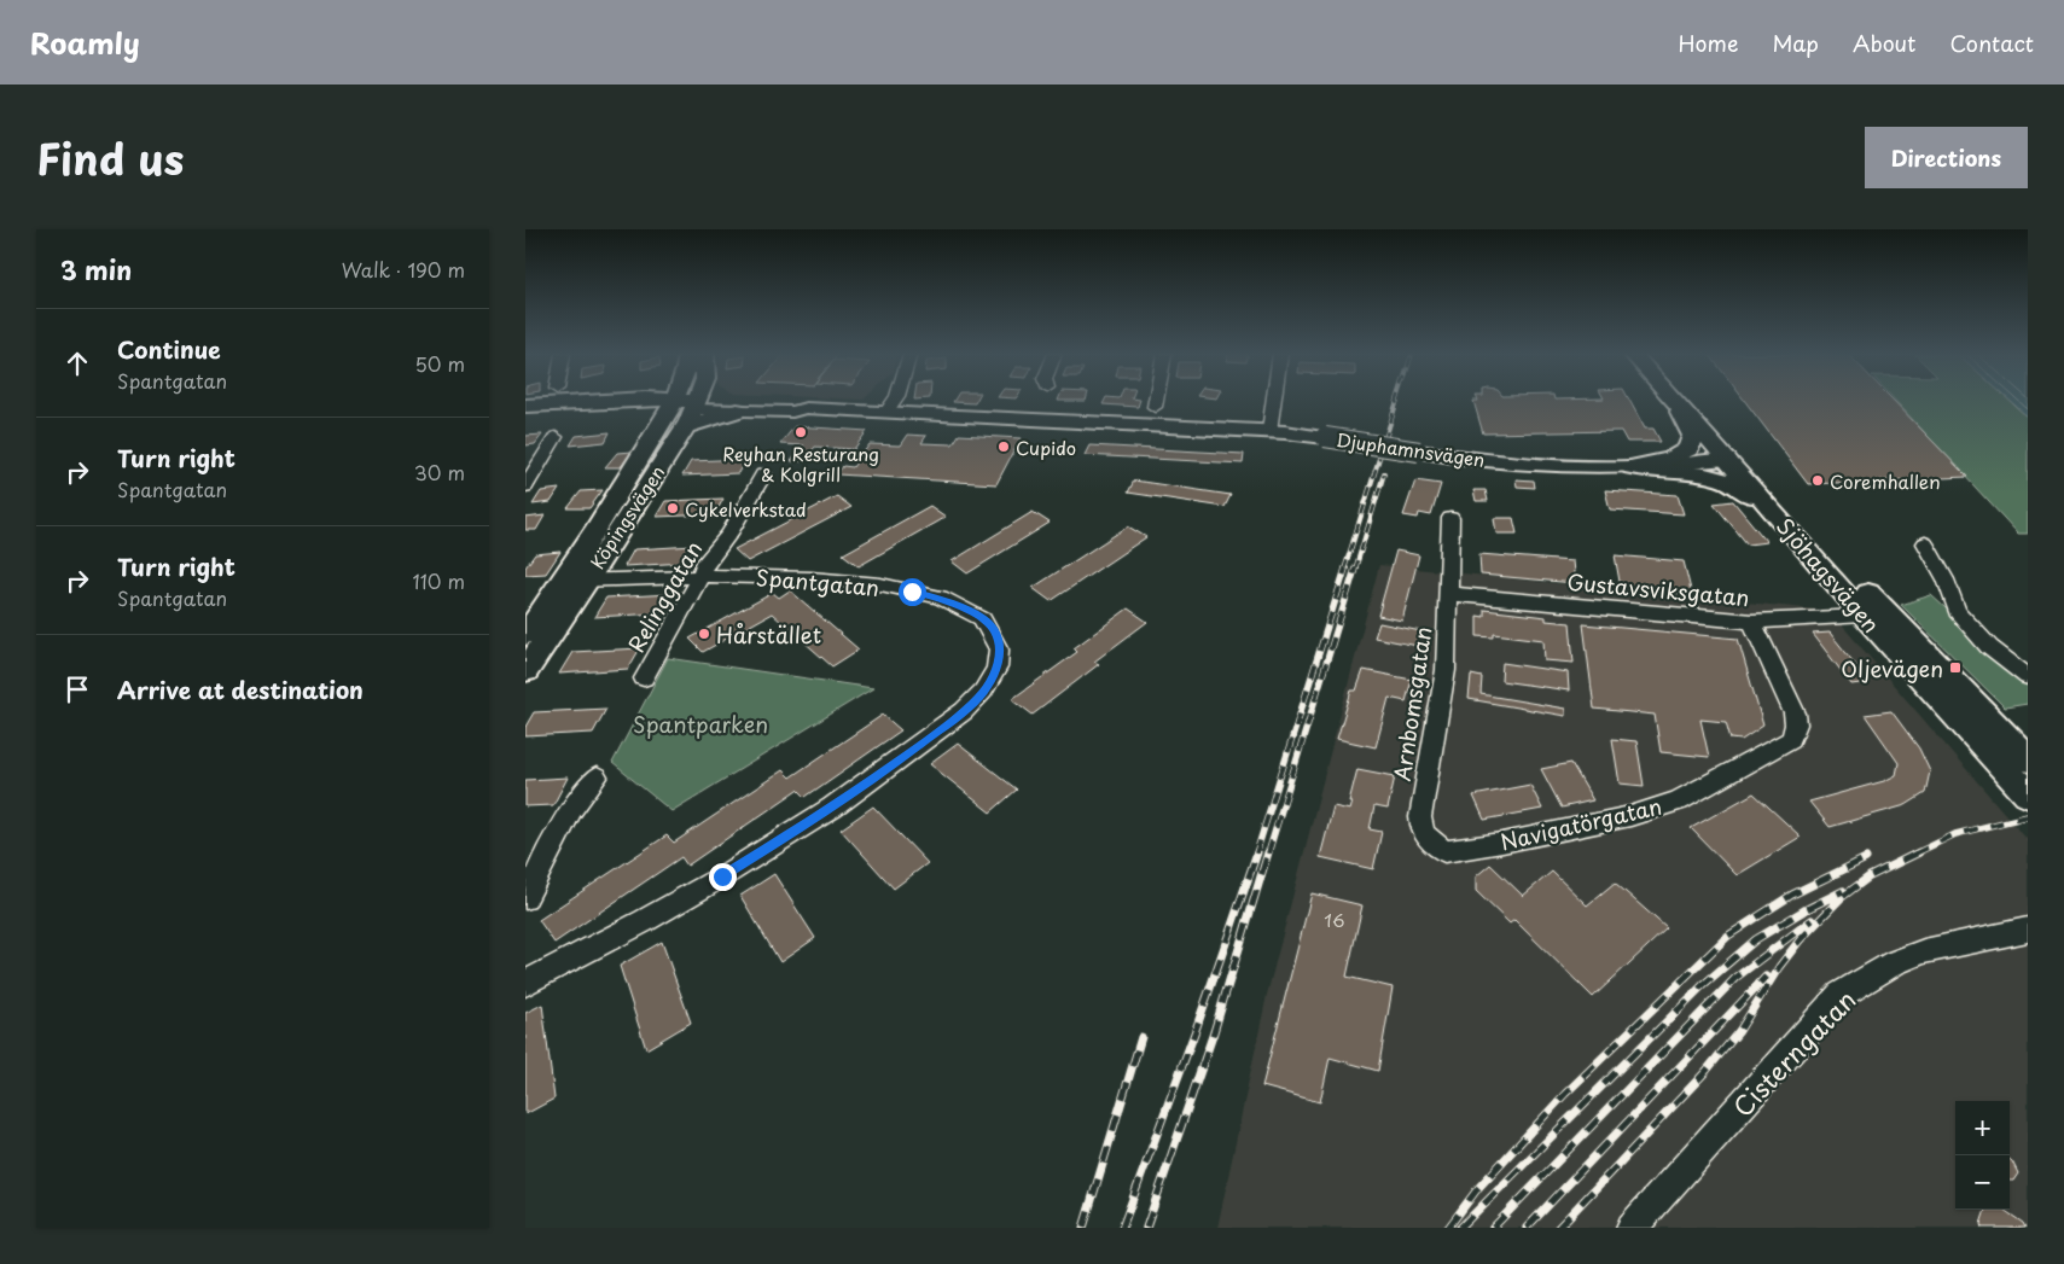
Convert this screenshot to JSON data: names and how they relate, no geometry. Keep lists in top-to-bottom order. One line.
{"streets":{"main road":["Köpingsvägen","Sjöhagsvägen"],"street":["Djuphamnsvägen","Spantgatan","Gustavsviksgatan","Relinggatan","Arnbomsgatan","Navigatörgatan","Cisterngatan"]},"crossings":[["Djuphamnsvägen","Köpingsvägen"],["Djuphamnsvägen","Sjöhagsvägen"],["Köpingsvägen","Spantgatan"],["Sjöhagsvägen","Gustavsviksgatan"],["Spantgatan","Relinggatan"],["Gustavsviksgatan","Arnbomsgatan"],["Gustavsviksgatan","Navigatörgatan"],["Arnbomsgatan","Navigatörgatan"]],"parks":["Spantparken"],"places":{"other":["Reyhan Resturang & Kolgrill","Cupido","Coremhallen","Cykelverkstad","Hårstället"],"transit":["Oljevägen"]},"house_numbers":["16"],"page":{"header":"Roamly","nav":["Home","Map","About","Contact"],"title":"Find us","buttons":"Directions","heading":["3 min","Walk · 190 m"],"list":[["Continue","Spantgatan","50 m"],["Turn right","Spantgatan","30 m"],["Turn right","Spantgatan","110 m"],"Arrive at destination"],"map_buttons":["+","−"]}}
